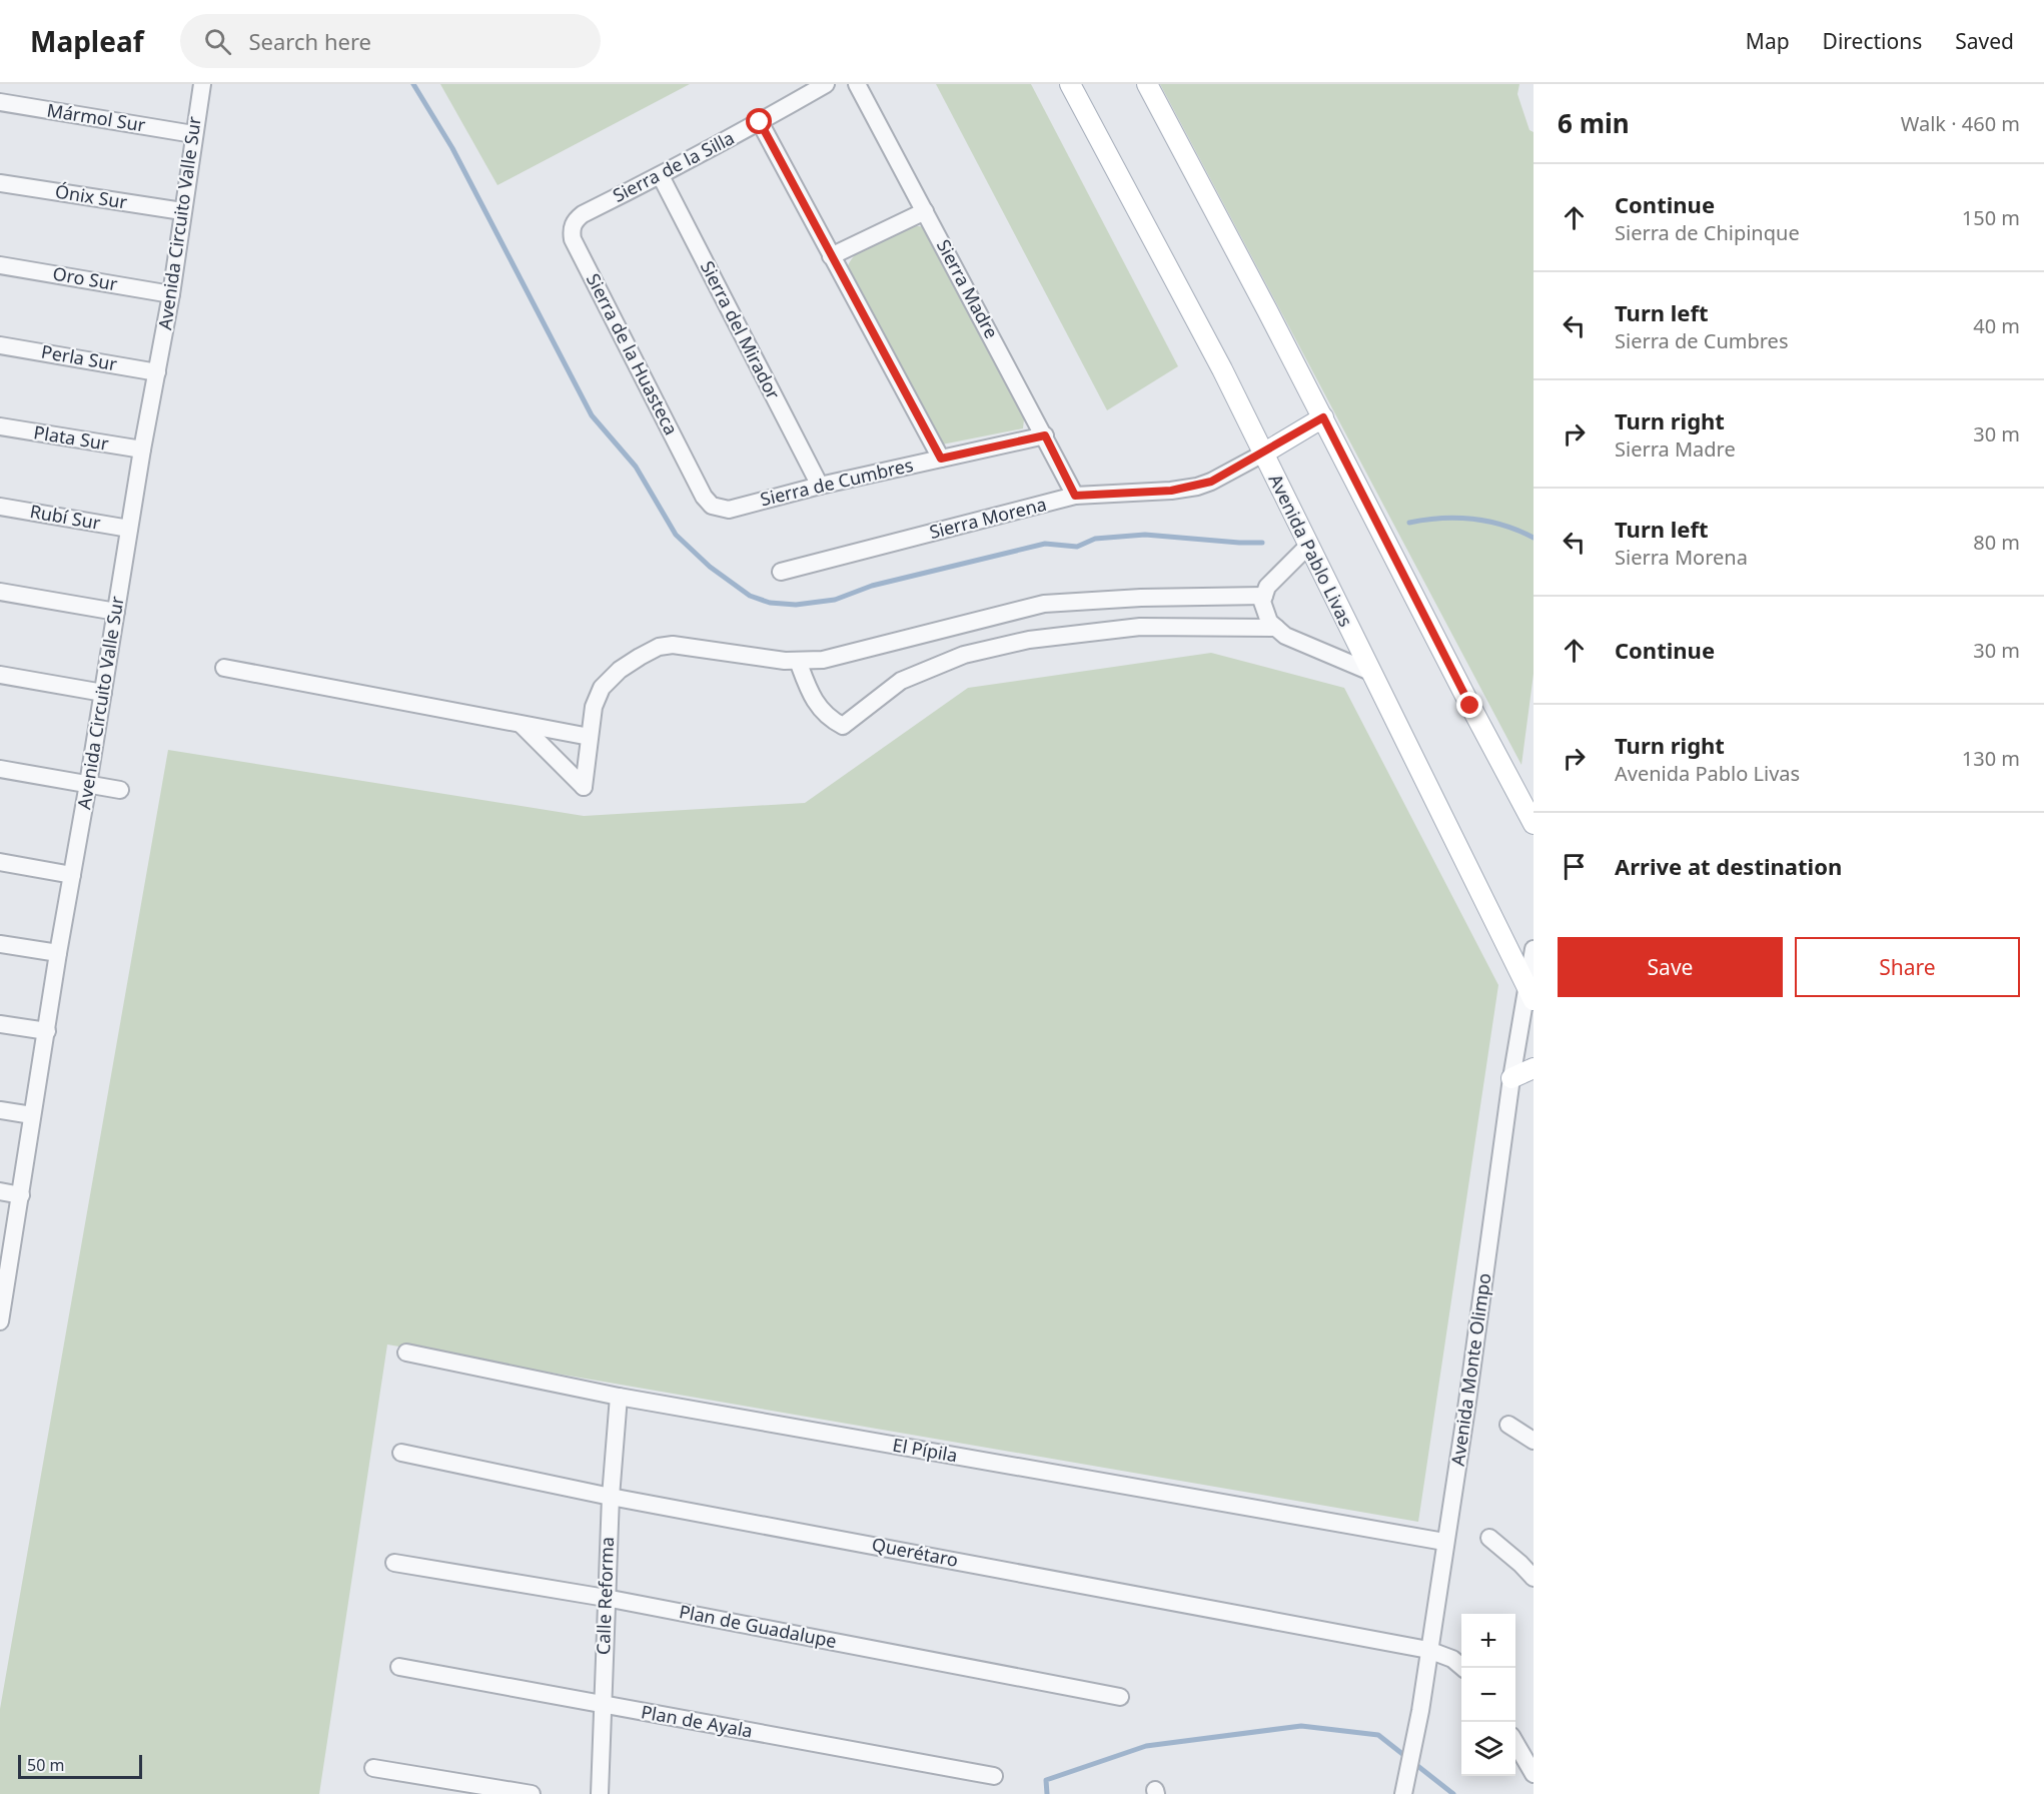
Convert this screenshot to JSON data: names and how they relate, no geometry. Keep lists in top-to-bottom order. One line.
{"streets":{"main road":["Avenida Pablo Livas"],"street":["Mármol Sur","Sierra de la Silla","Ónix Sur","Avenida Circuito Valle Sur","Oro Sur","Sierra Madre","Sierra del Mirador","Sierra de la Huasteca","Perla Sur","Plata Sur","Sierra de Cumbres","Rubí Sur","Sierra Morena","Avenida Monte Olimpo","El Pípila","Querétaro","Calle Reforma","Plan de Guadalupe","Plan de Ayala"]},"crossings":[["Mármol Sur","Avenida Circuito Valle Sur"],["Sierra de la Silla","Sierra del Mirador"],["Sierra de la Silla","Sierra de la Huasteca"],["Ónix Sur","Avenida Circuito Valle Sur"],["Avenida Circuito Valle Sur","Oro Sur"],["Avenida Circuito Valle Sur","Perla Sur"],["Avenida Circuito Valle Sur","Plata Sur"],["Avenida Circuito Valle Sur","Rubí Sur"],["Sierra Madre","Sierra de Cumbres"],["Sierra Madre","Sierra Morena"],["Sierra del Mirador","Sierra de Cumbres"],["Sierra de la Huasteca","Sierra de Cumbres"],["Sierra Morena","Avenida Pablo Livas"],["Avenida Pablo Livas","Avenida Monte Olimpo"],["Avenida Monte Olimpo","El Pípila"],["Avenida Monte Olimpo","Querétaro"],["El Pípila","Calle Reforma"],["Querétaro","Calle Reforma"],["Calle Reforma","Plan de Guadalupe"],["Calle Reforma","Plan de Ayala"]],"scale_bar":"50 m","page":{"header":"Mapleaf","search":"Search here","nav":["Map","Directions","Saved"],"heading":["6 min","Walk · 460 m"],"list":[["Continue","Sierra de Chipinque","150 m"],["Turn left","Sierra de Cumbres","40 m"],["Turn right","Sierra Madre","30 m"],["Turn left","Sierra Morena","80 m"],["Continue","30 m"],["Turn right","Avenida Pablo Livas","130 m"],"Arrive at destination"],"buttons":["Save","Share"],"map_buttons":["+","−"],"scale":"50 m"}}
